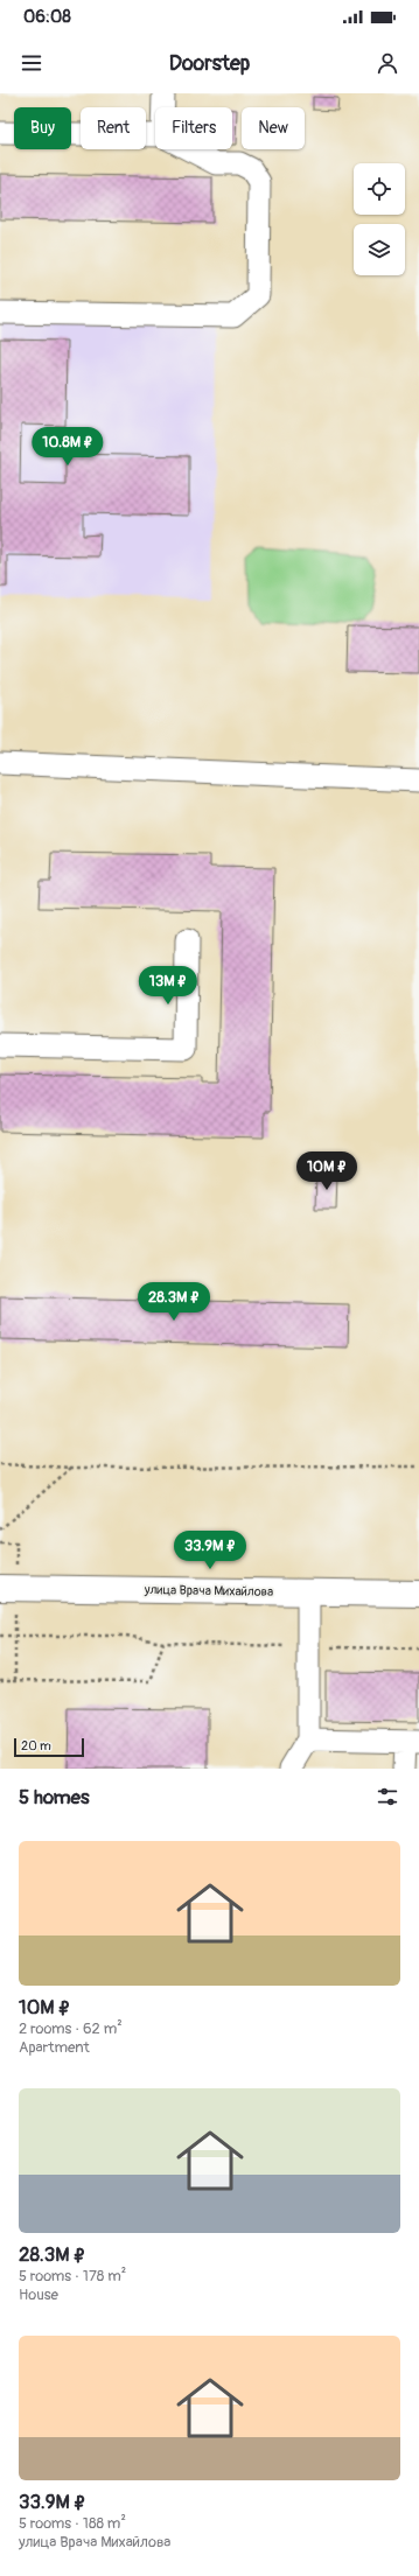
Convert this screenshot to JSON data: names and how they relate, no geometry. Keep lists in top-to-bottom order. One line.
{"streets":{"main road":["улица Врача Михайлова"]},"scale_bar":"20 m","page":{"status":"06:08","header":"Doorstep","chip":["Buy","Rent","Filters","New"],"price":["10.8M ₽","13M ₽","10M ₽","28.3M ₽","33.9M ₽"],"scale":"20 m","heading":"5 homes","list":[{"name":"10M ₽","note":"2 rooms · 62 m² · Apartment"},{"name":"28.3M ₽","note":"5 rooms · 178 m² · House"},{"name":"33.9M ₽","note":"5 rooms · 188 m² · улица Врача Михайлова"}]}}
